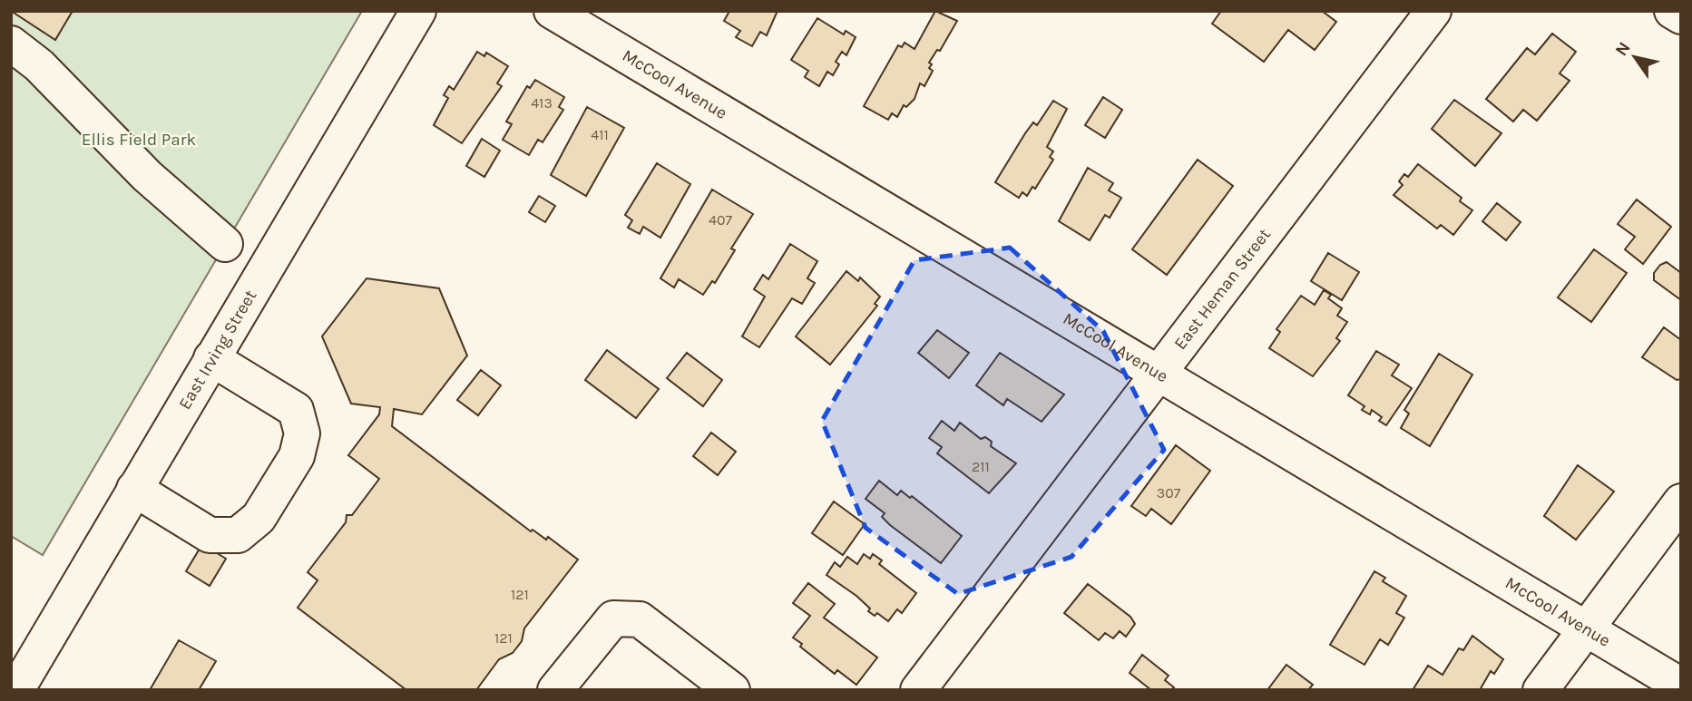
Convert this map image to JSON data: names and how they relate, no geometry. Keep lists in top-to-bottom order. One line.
{"streets":{"street":["McCool Avenue","East Heman Street","East Irving Street"]},"crossings":[["McCool Avenue","East Heman Street"]],"parks":["Ellis Field Park"],"house_numbers":["413","411","407","211","307","121","121"],"north":"top left"}
